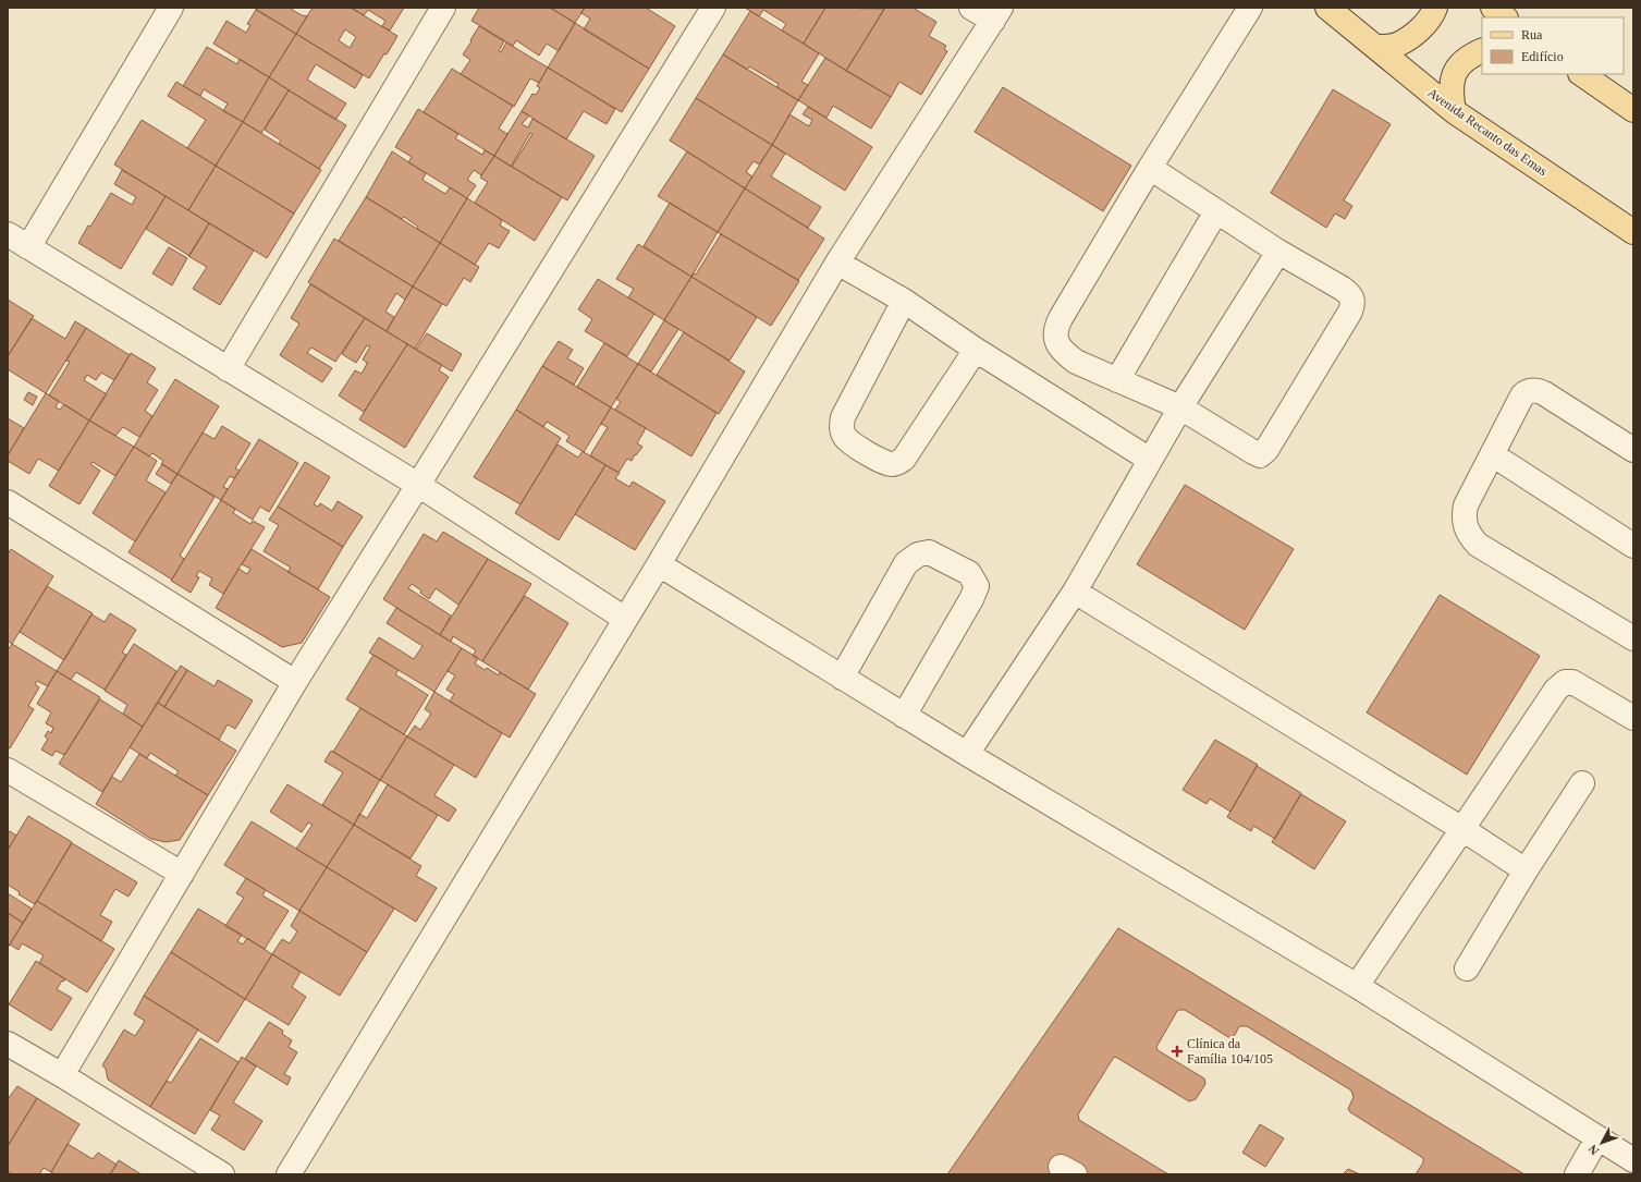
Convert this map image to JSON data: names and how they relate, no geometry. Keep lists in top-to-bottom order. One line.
{"streets":{"main road":["Avenida Recanto das Emas"]},"places":{"health":["Clínica da Família 104/105"]},"legend":["Rua","Edifício"],"north":"bottom left"}
